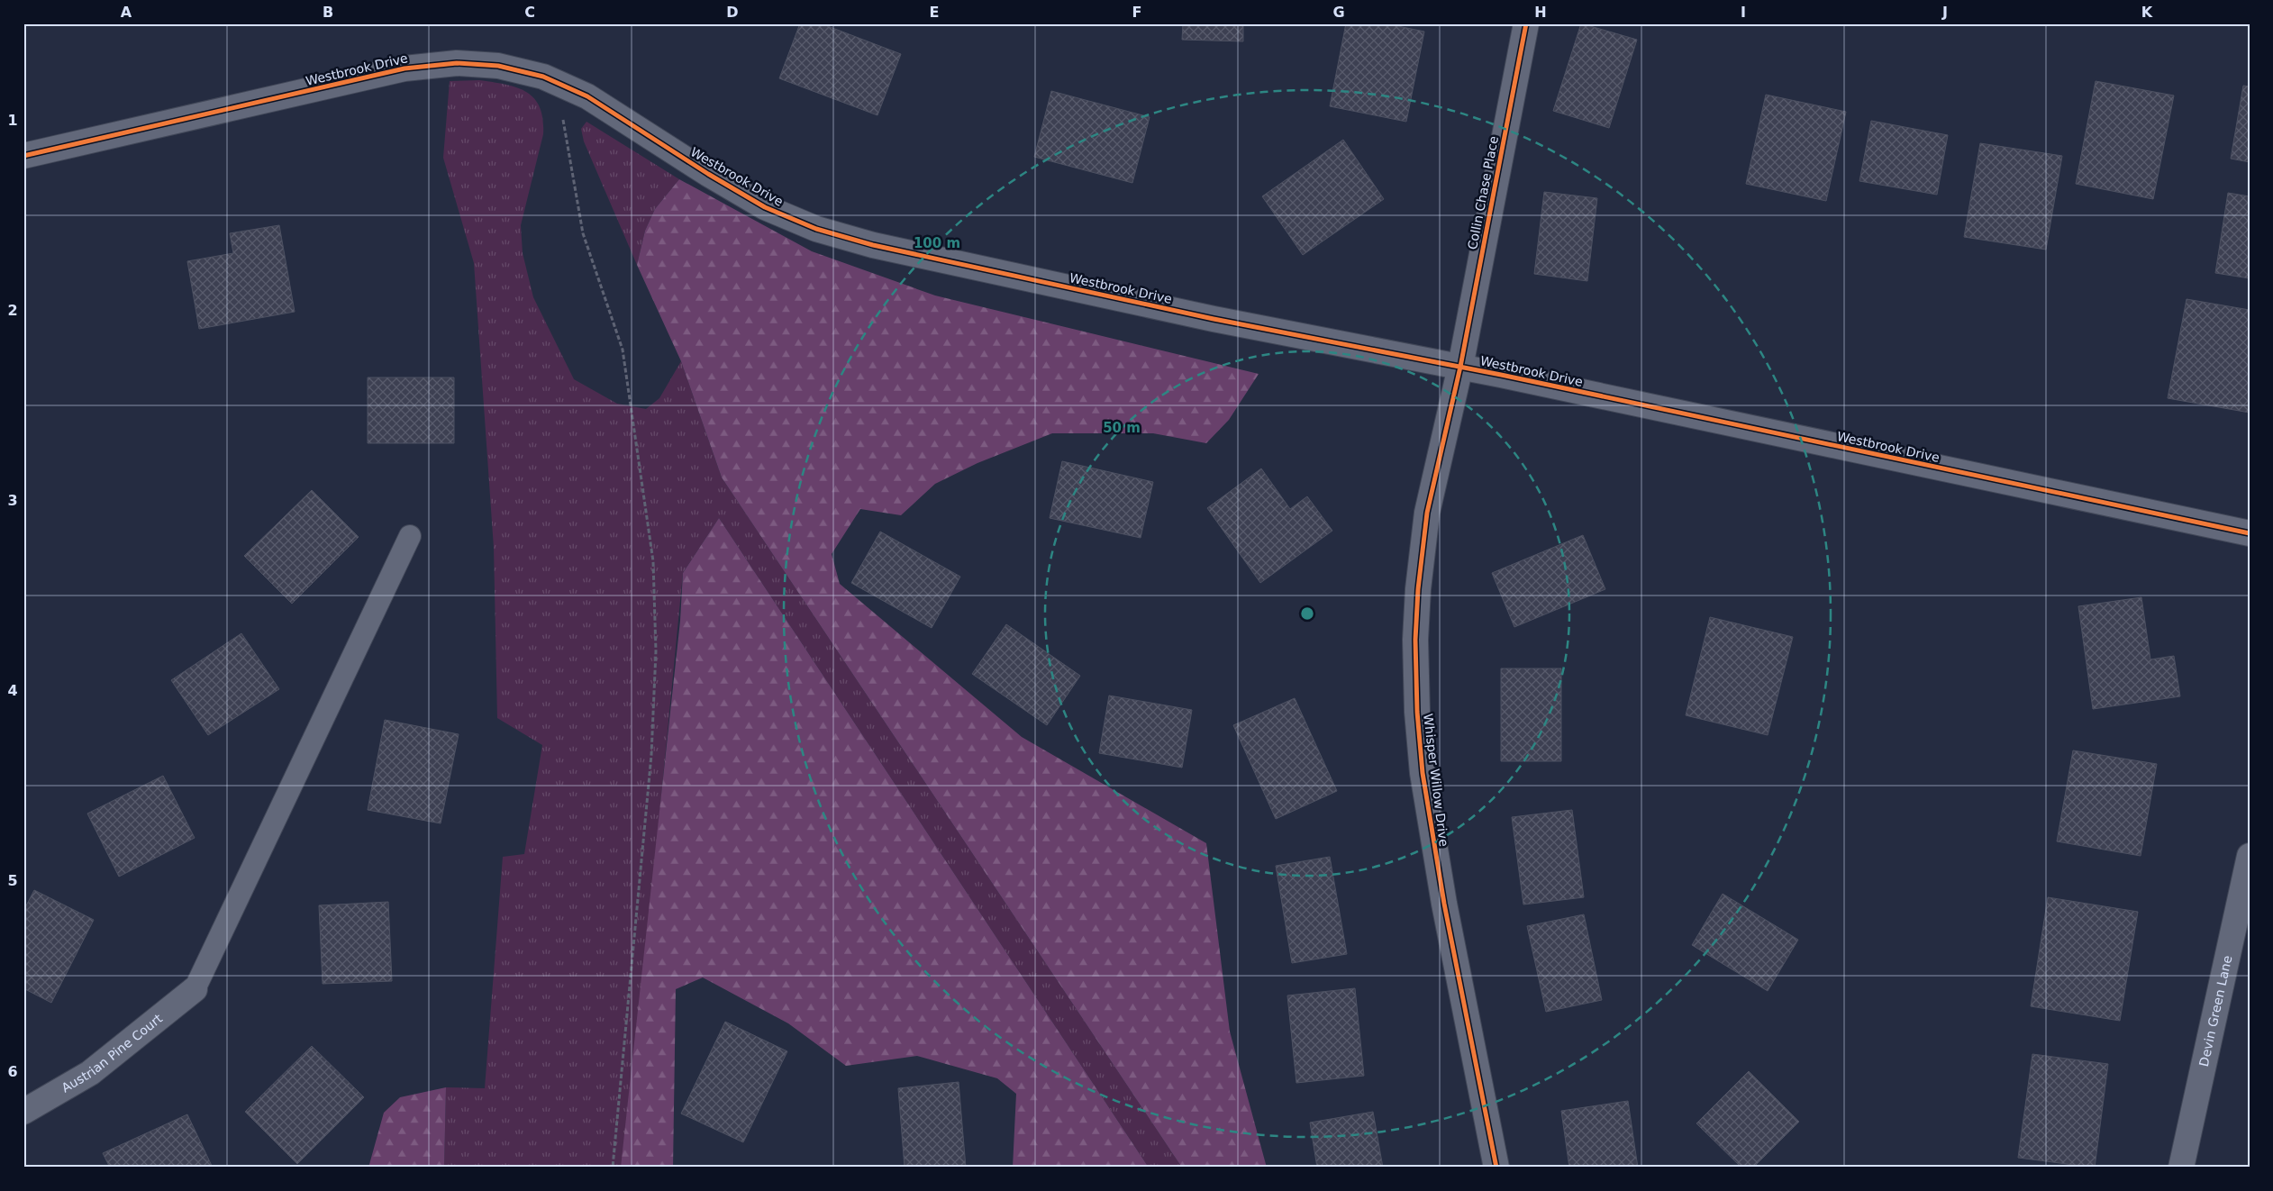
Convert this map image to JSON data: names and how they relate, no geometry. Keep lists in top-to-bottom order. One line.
{"streets":{"street":["Westbrook Drive","Collin Chase Place","Whisper Willow Drive","Devin Green Lane","Austrian Pine Court"]},"crossings":[["Westbrook Drive","Collin Chase Place"],["Westbrook Drive","Whisper Willow Drive"],["Collin Chase Place","Whisper Willow Drive"]],"grid":{"columns":["A","B","C","D","E","F","G","H","I","J","K"],"rows":["1","2","3","4","5","6"]},"rings":["100 m","50 m"]}
